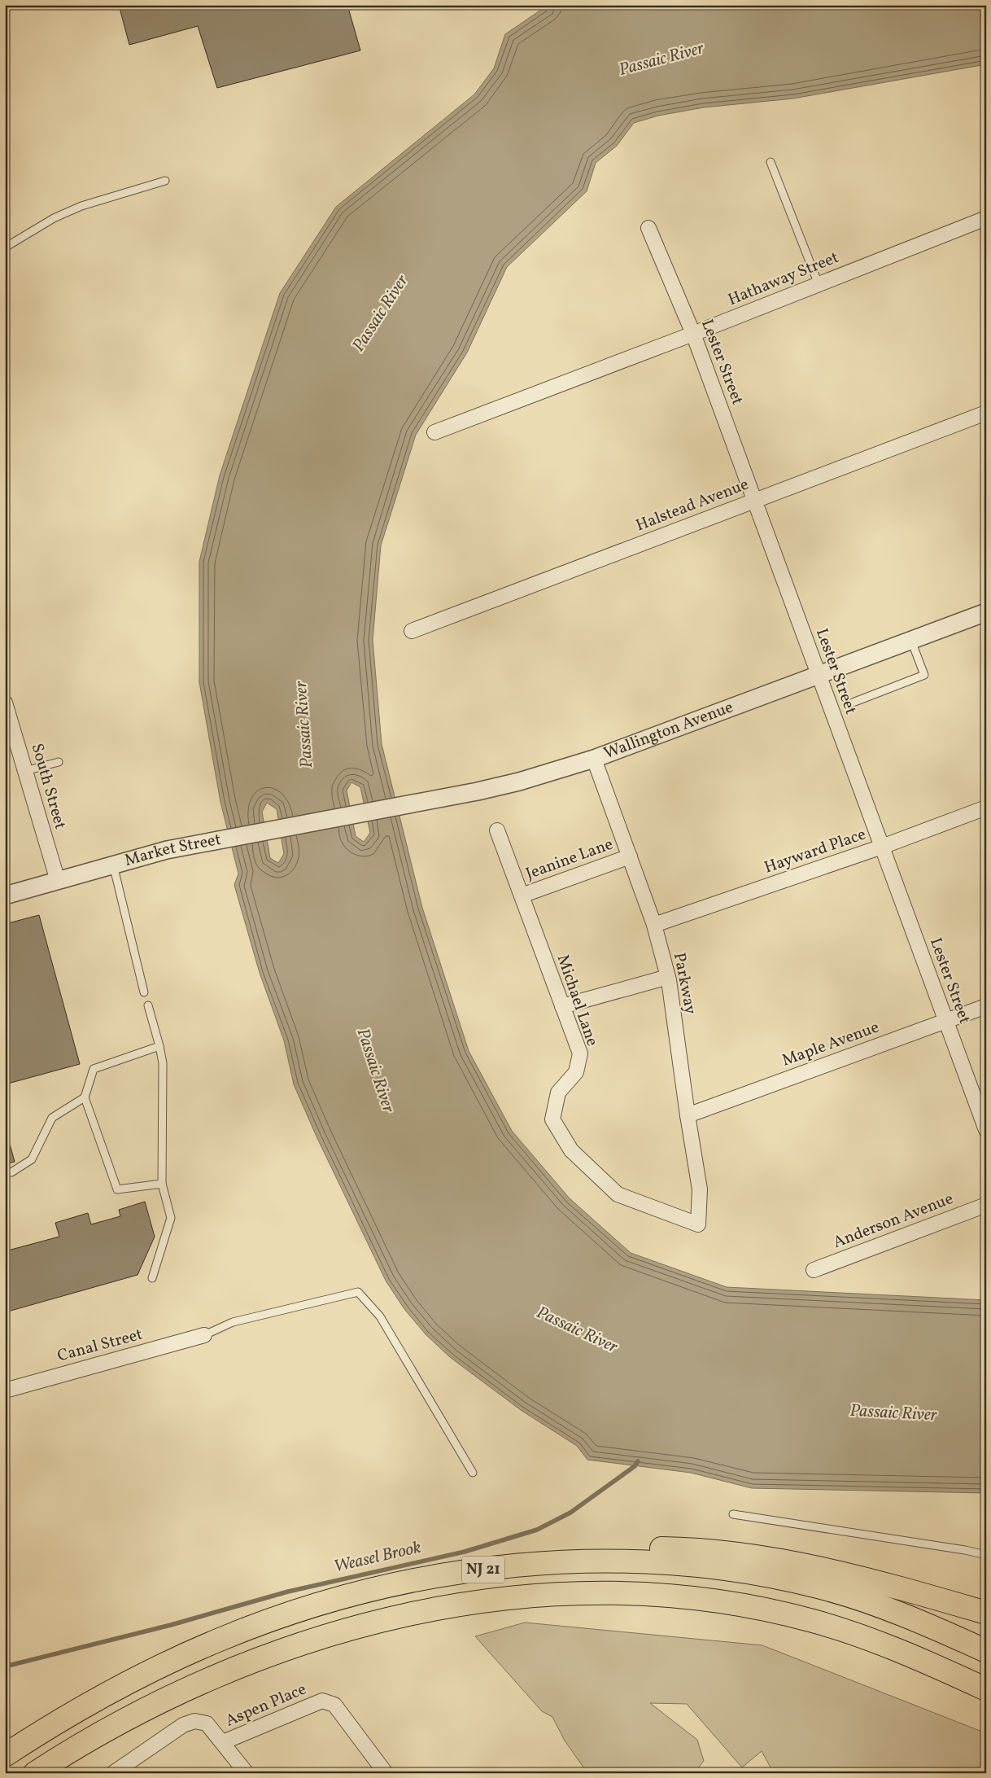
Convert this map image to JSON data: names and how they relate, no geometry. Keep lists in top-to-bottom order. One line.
{"streets":{"highway":["NJ 21"],"street":["Hathaway Street","Lester Street","Halstead Avenue","Wallington Avenue","South Street","Market Street","Hayward Place","Jeanine Lane","Parkway","Michael Lane","Maple Avenue","Anderson Avenue","Canal Street","Aspen Place"]},"crossings":[["Hathaway Street","Lester Street"],["Lester Street","Halstead Avenue"],["Lester Street","Wallington Avenue"],["Lester Street","Hayward Place"],["Lester Street","Maple Avenue"],["Wallington Avenue","Market Street"],["Wallington Avenue","Parkway"],["South Street","Market Street"],["Hayward Place","Parkway"],["Jeanine Lane","Parkway"],["Jeanine Lane","Michael Lane"],["Parkway","Michael Lane"],["Parkway","Maple Avenue"]],"water":["Passaic River","Weasel Brook"]}
